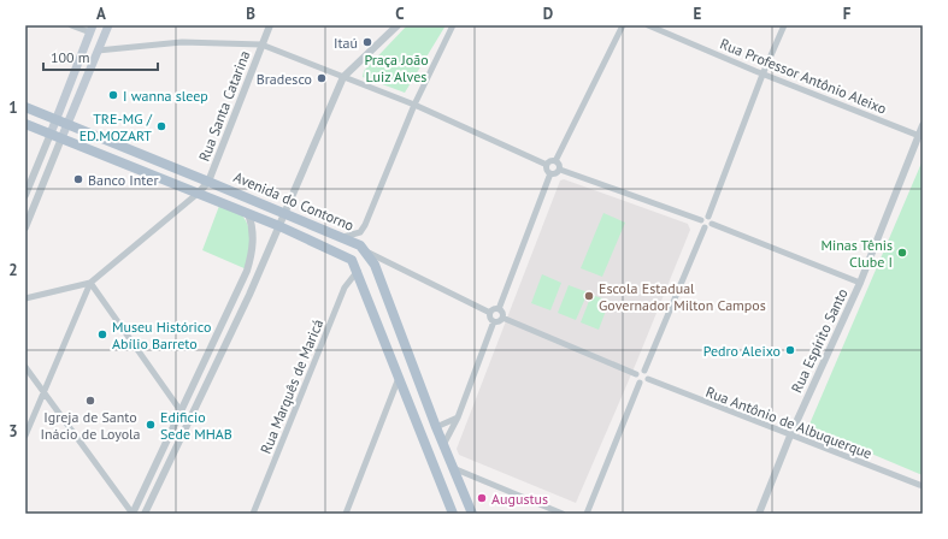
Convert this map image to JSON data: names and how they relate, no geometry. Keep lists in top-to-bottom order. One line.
{"streets":{"main road":["Avenida do Contorno"],"street":["Rua Professor Antônio Aleixo","Rua Santa Catarina","Rua Espírito Santo","Rua Marquês de Maricá","Rua Antônio de Albuquerque"]},"crossings":[["Rua Professor Antônio Aleixo","Rua Espírito Santo"],["Rua Santa Catarina","Avenida do Contorno"],["Avenida do Contorno","Rua Marquês de Maricá"],["Rua Espírito Santo","Rua Antônio de Albuquerque"]],"parks":["Praça João Luiz Alves"],"places":["Itaú","Bradesco","I wanna sleep","TRE-MG / ED.MOZART","Banco Inter","Minas Tênis Clube I","Escola Estadual Governador Milton Campos","Museu Histórico Abílio Barreto","Pedro Aleixo","Igreja de Santo Inácio de Loyola","Edificio Sede MHAB","Augustus"],"scale_bar":"100 m","grid":{"columns":["A","B","C","D","E","F"],"rows":["1","2","3"]}}
